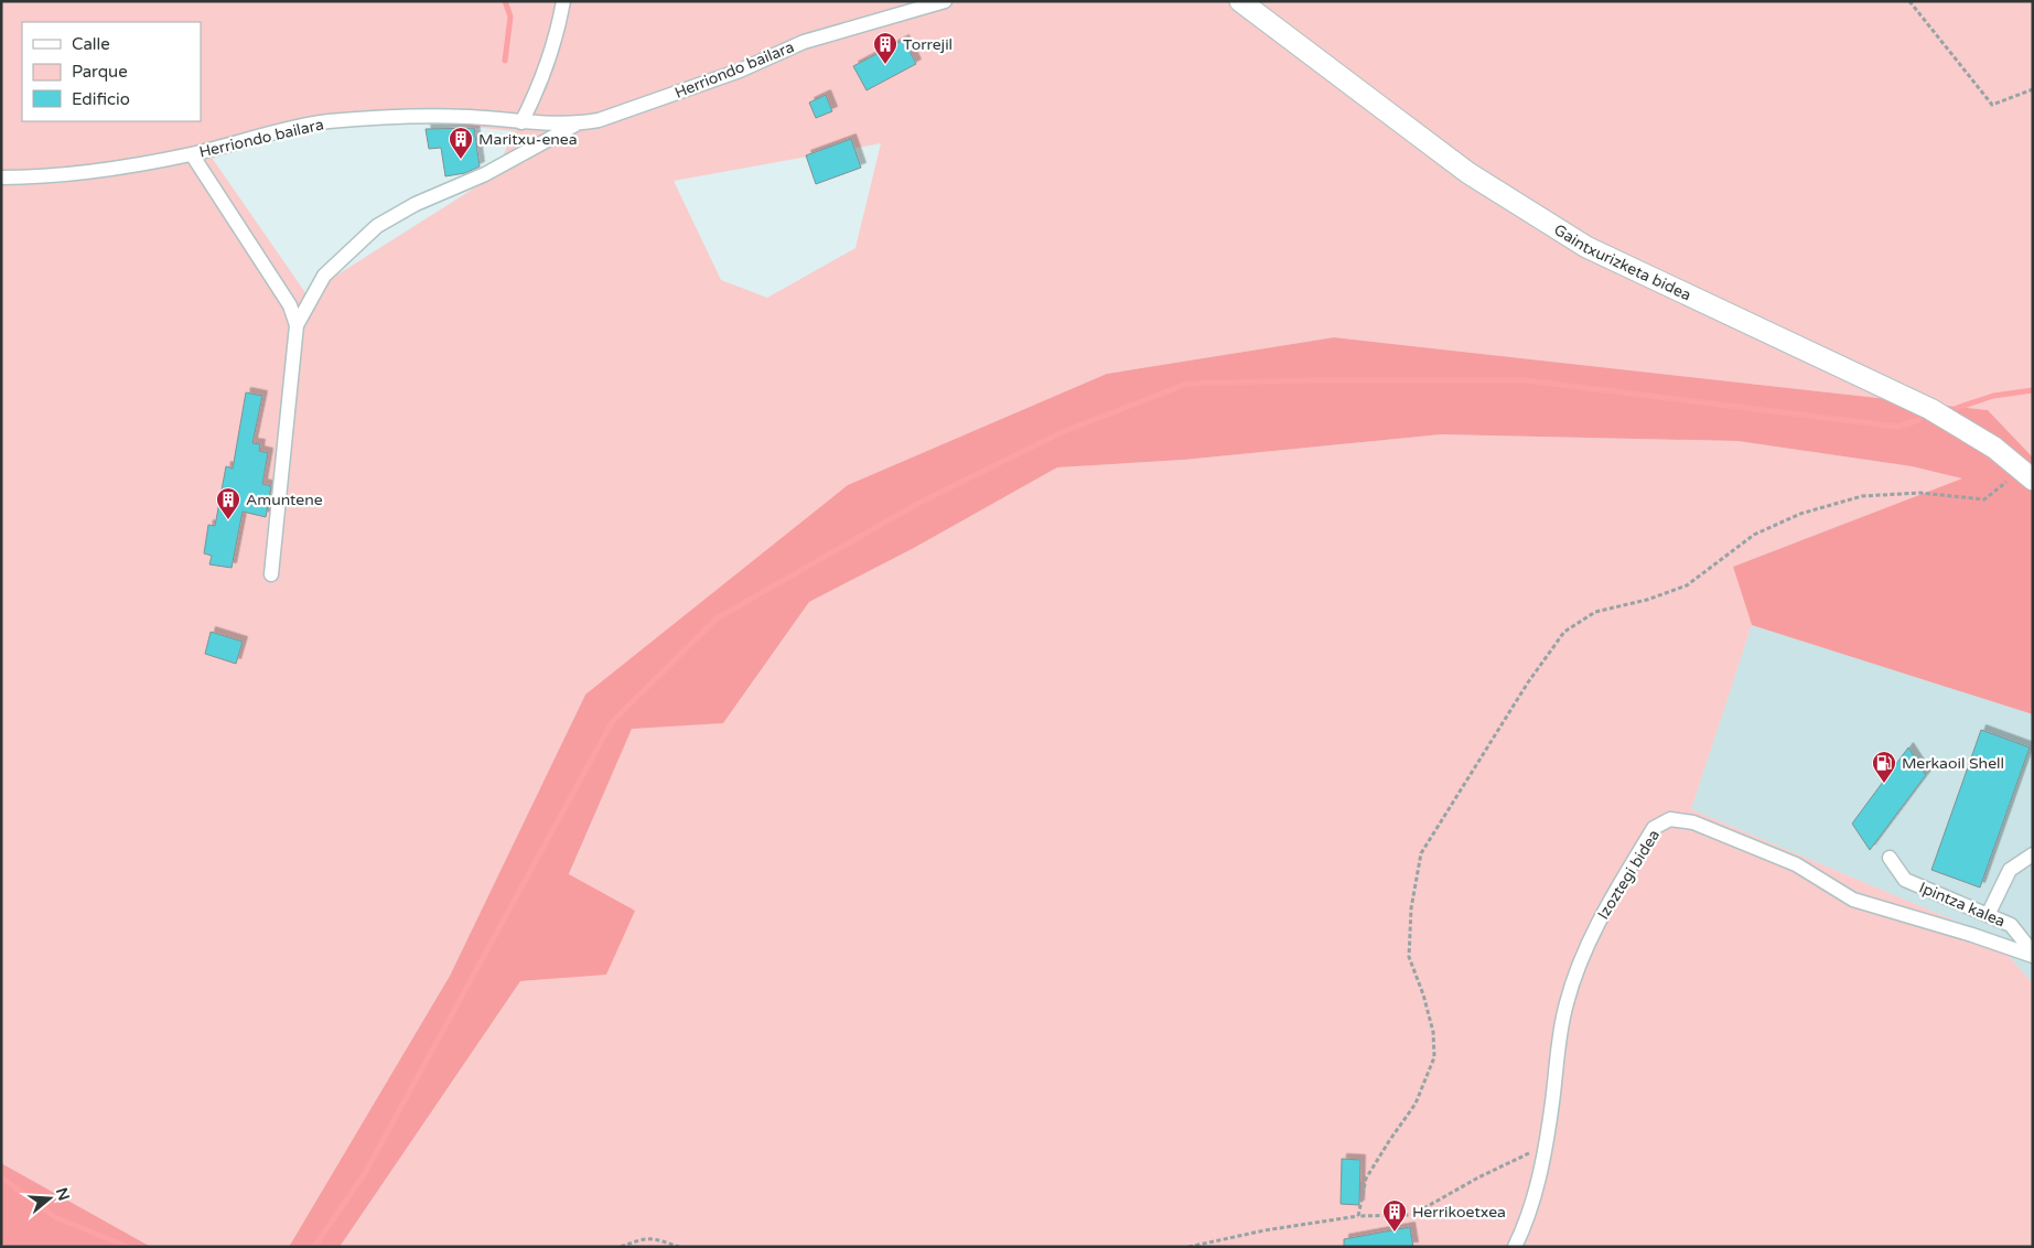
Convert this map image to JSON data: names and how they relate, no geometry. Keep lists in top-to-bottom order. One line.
{"streets":{"main road":["Gaintxurizketa bidea"],"street":["Herriondo bailara","Izoztegi bidea","Ipintza kalea"]},"crossings":[["Izoztegi bidea","Ipintza kalea"]],"places":{"building":["Torrejil","Maritxu-enea","Amuntene","Herrikoetxea"],"fuel station":["Merkaoil Shell"]},"legend":["Calle","Parque","Edificio"],"north":"right"}
